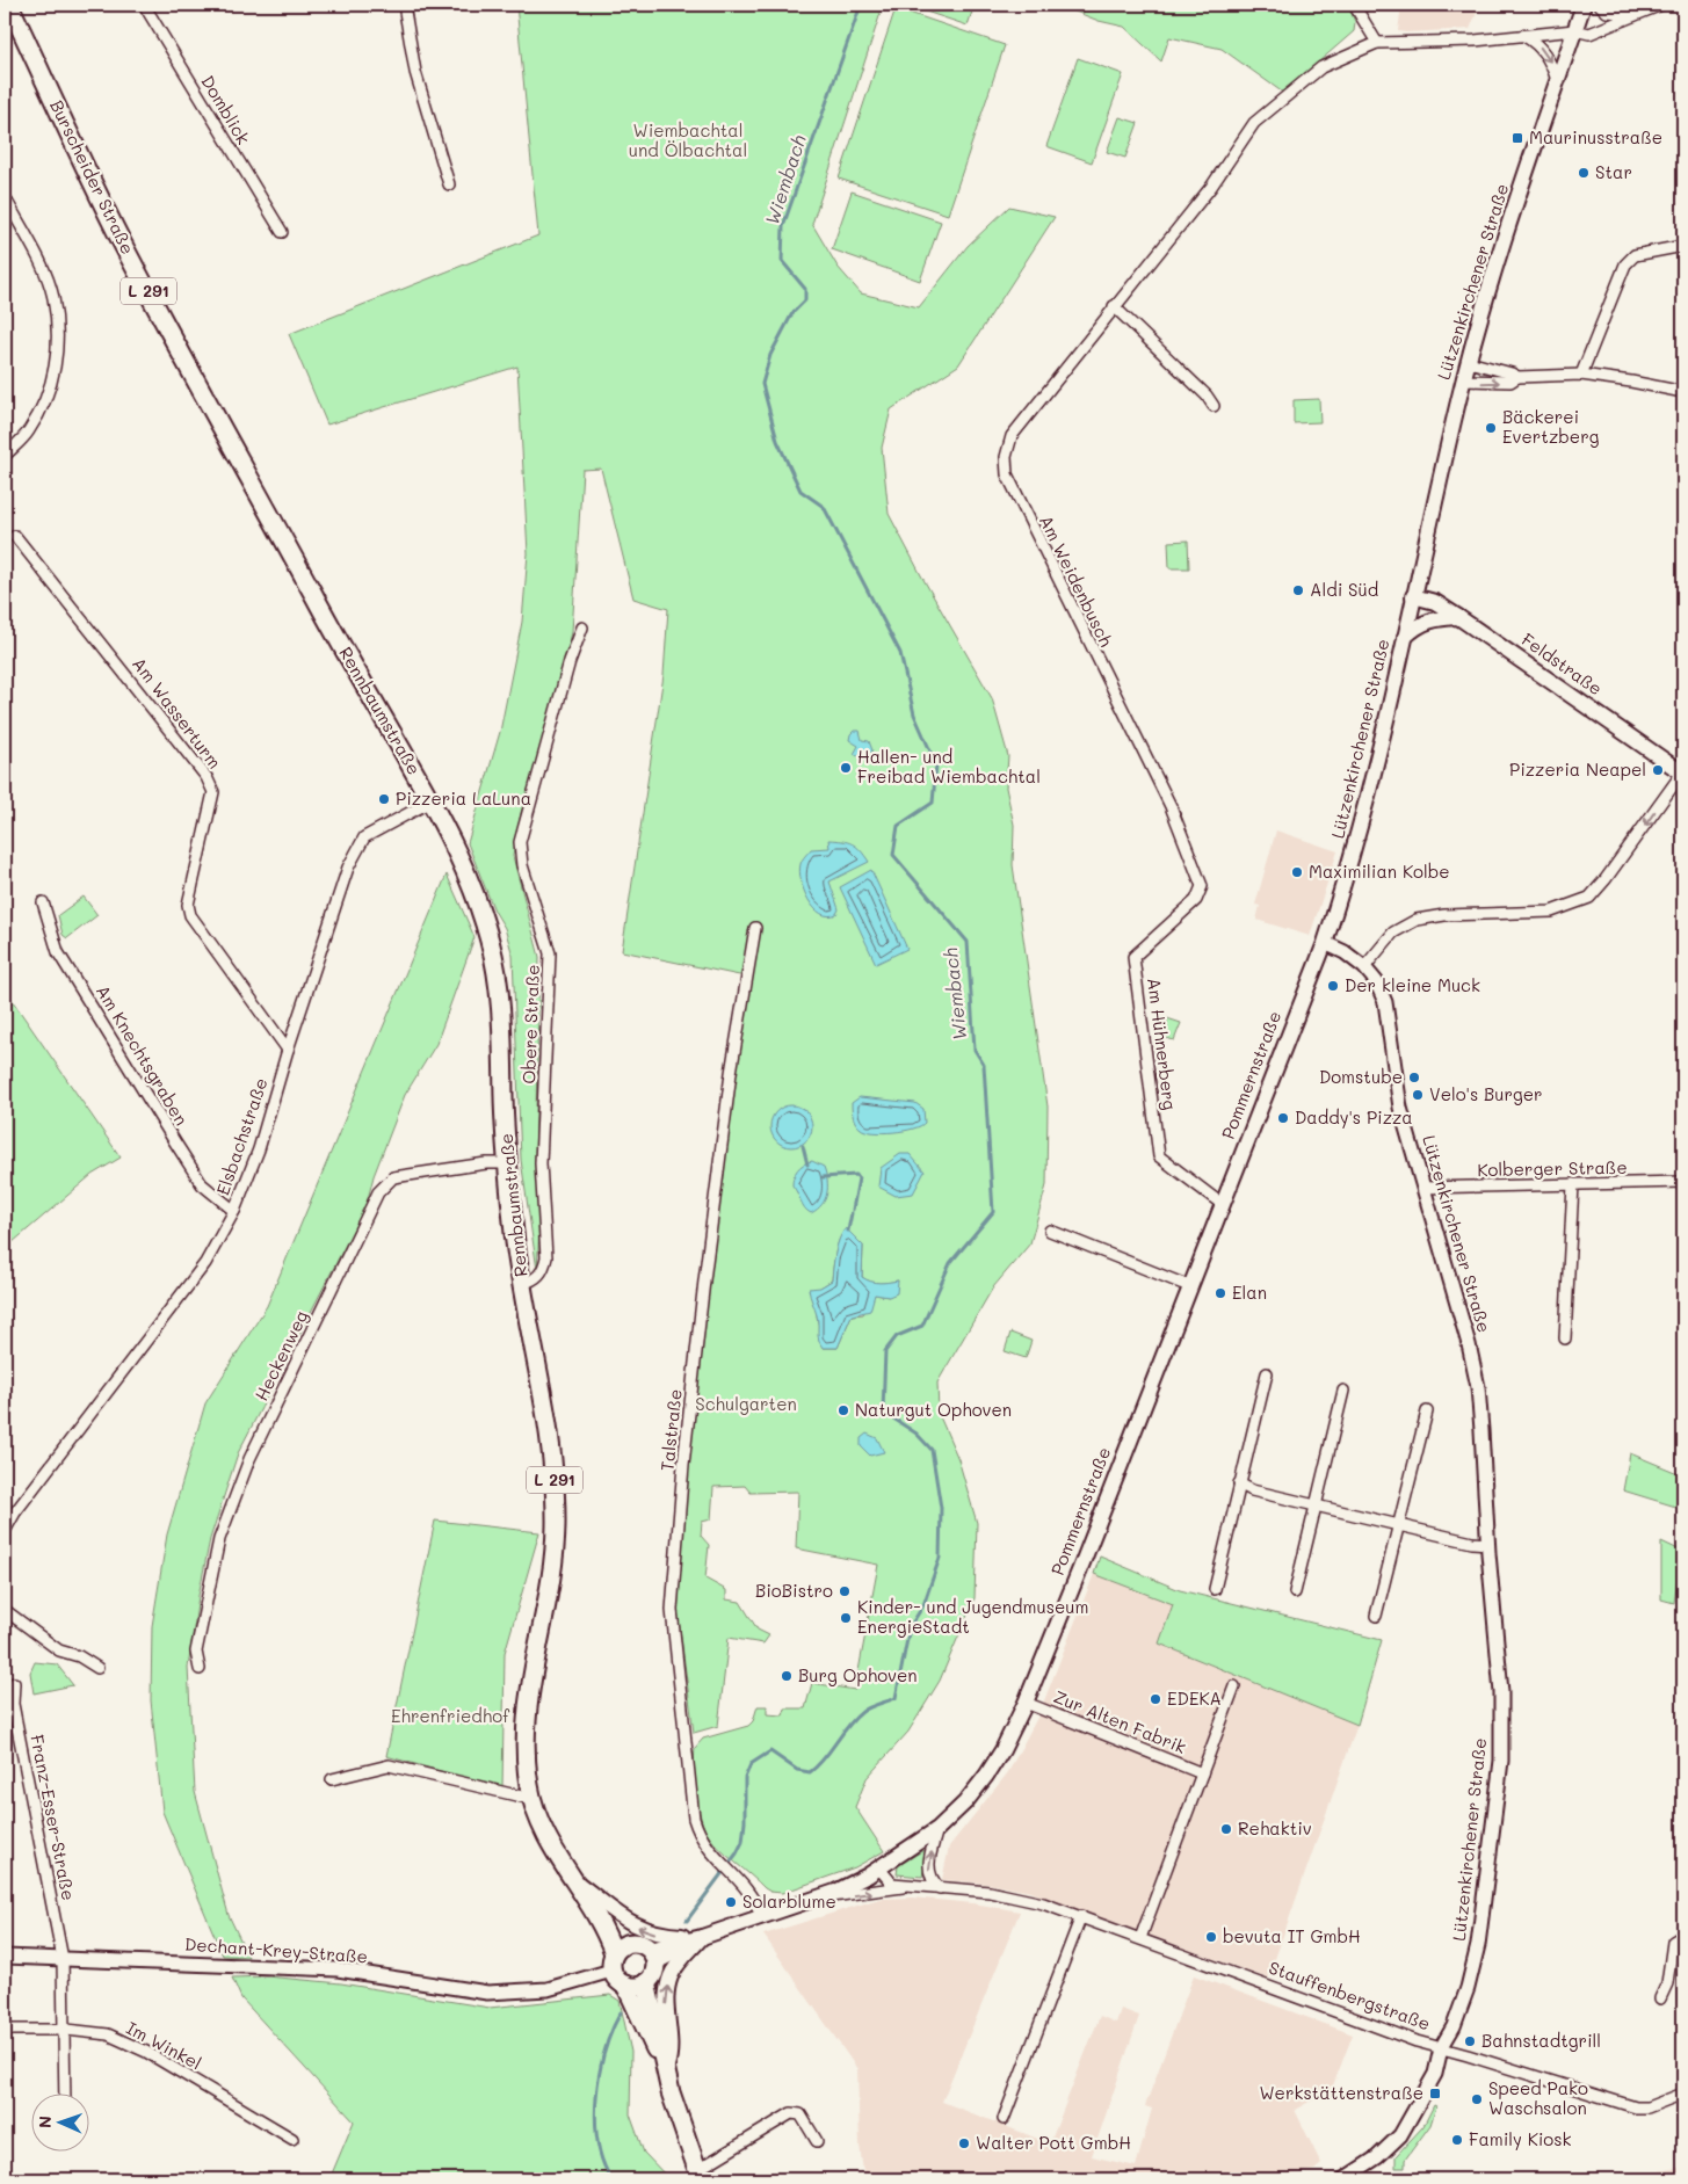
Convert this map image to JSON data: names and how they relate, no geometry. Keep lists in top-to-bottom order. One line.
{"streets":{"main road":["Burscheider Straße","Lützenkirchener Straße","L 291","Feldstraße","Rennbaumstraße","Pommernstraße","Stauffenbergstraße"],"street":["Domblick","Am Weidenbusch","Am Wasserturm","Obere Straße","Am Hühnerberg","Am Knechtsgraben","Elsbachstraße","Kolberger Straße","Heckenweg","Talstraße","Zur Alten Fabrik","Franz-Esser-Straße","Dechant-Krey-Straße","Im Winkel"]},"crossings":[["Burscheider Straße","Rennbaumstraße"],["Lützenkirchener Straße","Feldstraße"],["Lützenkirchener Straße","Pommernstraße"],["Lützenkirchener Straße","Kolberger Straße"],["Lützenkirchener Straße","Stauffenbergstraße"],["Am Weidenbusch","Am Hühnerberg"],["Rennbaumstraße","Obere Straße"],["Rennbaumstraße","Elsbachstraße"],["Rennbaumstraße","Heckenweg"],["Rennbaumstraße","Dechant-Krey-Straße"],["Rennbaumstraße","Stauffenbergstraße"],["Am Wasserturm","Elsbachstraße"],["Am Hühnerberg","Pommernstraße"],["Am Knechtsgraben","Elsbachstraße"],["Pommernstraße","Zur Alten Fabrik"],["Pommernstraße","Stauffenbergstraße"],["Talstraße","Stauffenbergstraße"],["Zur Alten Fabrik","Stauffenbergstraße"],["Franz-Esser-Straße","Dechant-Krey-Straße"],["Franz-Esser-Straße","Im Winkel"],["Dechant-Krey-Straße","Stauffenbergstraße"]],"water":["Wiembach"],"parks":["Wiembachtal und Ölbachtal","Schulgarten","Ehrenfriedhof"],"places":{"transit":["Maurinusstraße","Werkstättenstraße"],"other":["Star","Bäckerei Evertzberg","Aldi Süd","Hallen- und Freibad Wiembachtal","Pizzeria Neapel","Pizzeria LaLuna","Maximilian Kolbe","Der kleine Muck","Domstube","Velo's Burger","Daddy's Pizza","Elan","Naturgut Ophoven","BioBistro","Kinder- und Jugendmuseum EnergieStadt","Burg Ophoven","EDEKA","Rehaktiv","Solarblume","bevuta IT GmbH","Bahnstadtgrill","Speed Pako Waschsalon","Family Kiosk","Walter Pott GmbH"]},"north":"left"}
